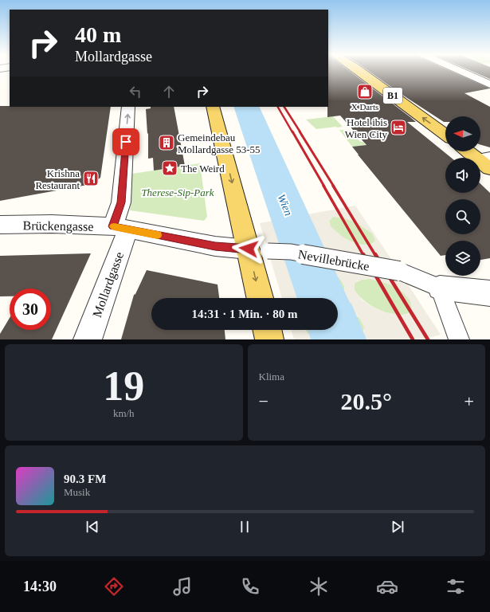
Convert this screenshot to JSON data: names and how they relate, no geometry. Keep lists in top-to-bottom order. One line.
{"streets":{"main road":["B1"],"street":["Brückengasse","Nevillebrücke","Mollardgasse"]},"crossings":[["Brückengasse","Nevillebrücke"],["Brückengasse","Mollardgasse"]],"one_way":["Mollardgasse"],"water":["Wien"],"parks":["Therese-Sip-Park"],"places":{"shop":["X Darts"],"hotel":["Hotel ibis Wien City"],"building":["Gemeindebau Mollardgasse 53-55"],"place":["The Weird"],"restaurant":["Krishna Restaurant"]},"north":"left","page":{"turn":["40 m","Mollardgasse"],"limit":"30","trip":"14:31 · 1 Min. · 80 m","tile":[["19","km/h"],"Klima"],"heat":["−","20.5°","+"],"song":["90.3 FM","Musik"],"tabs":"14:30"}}
